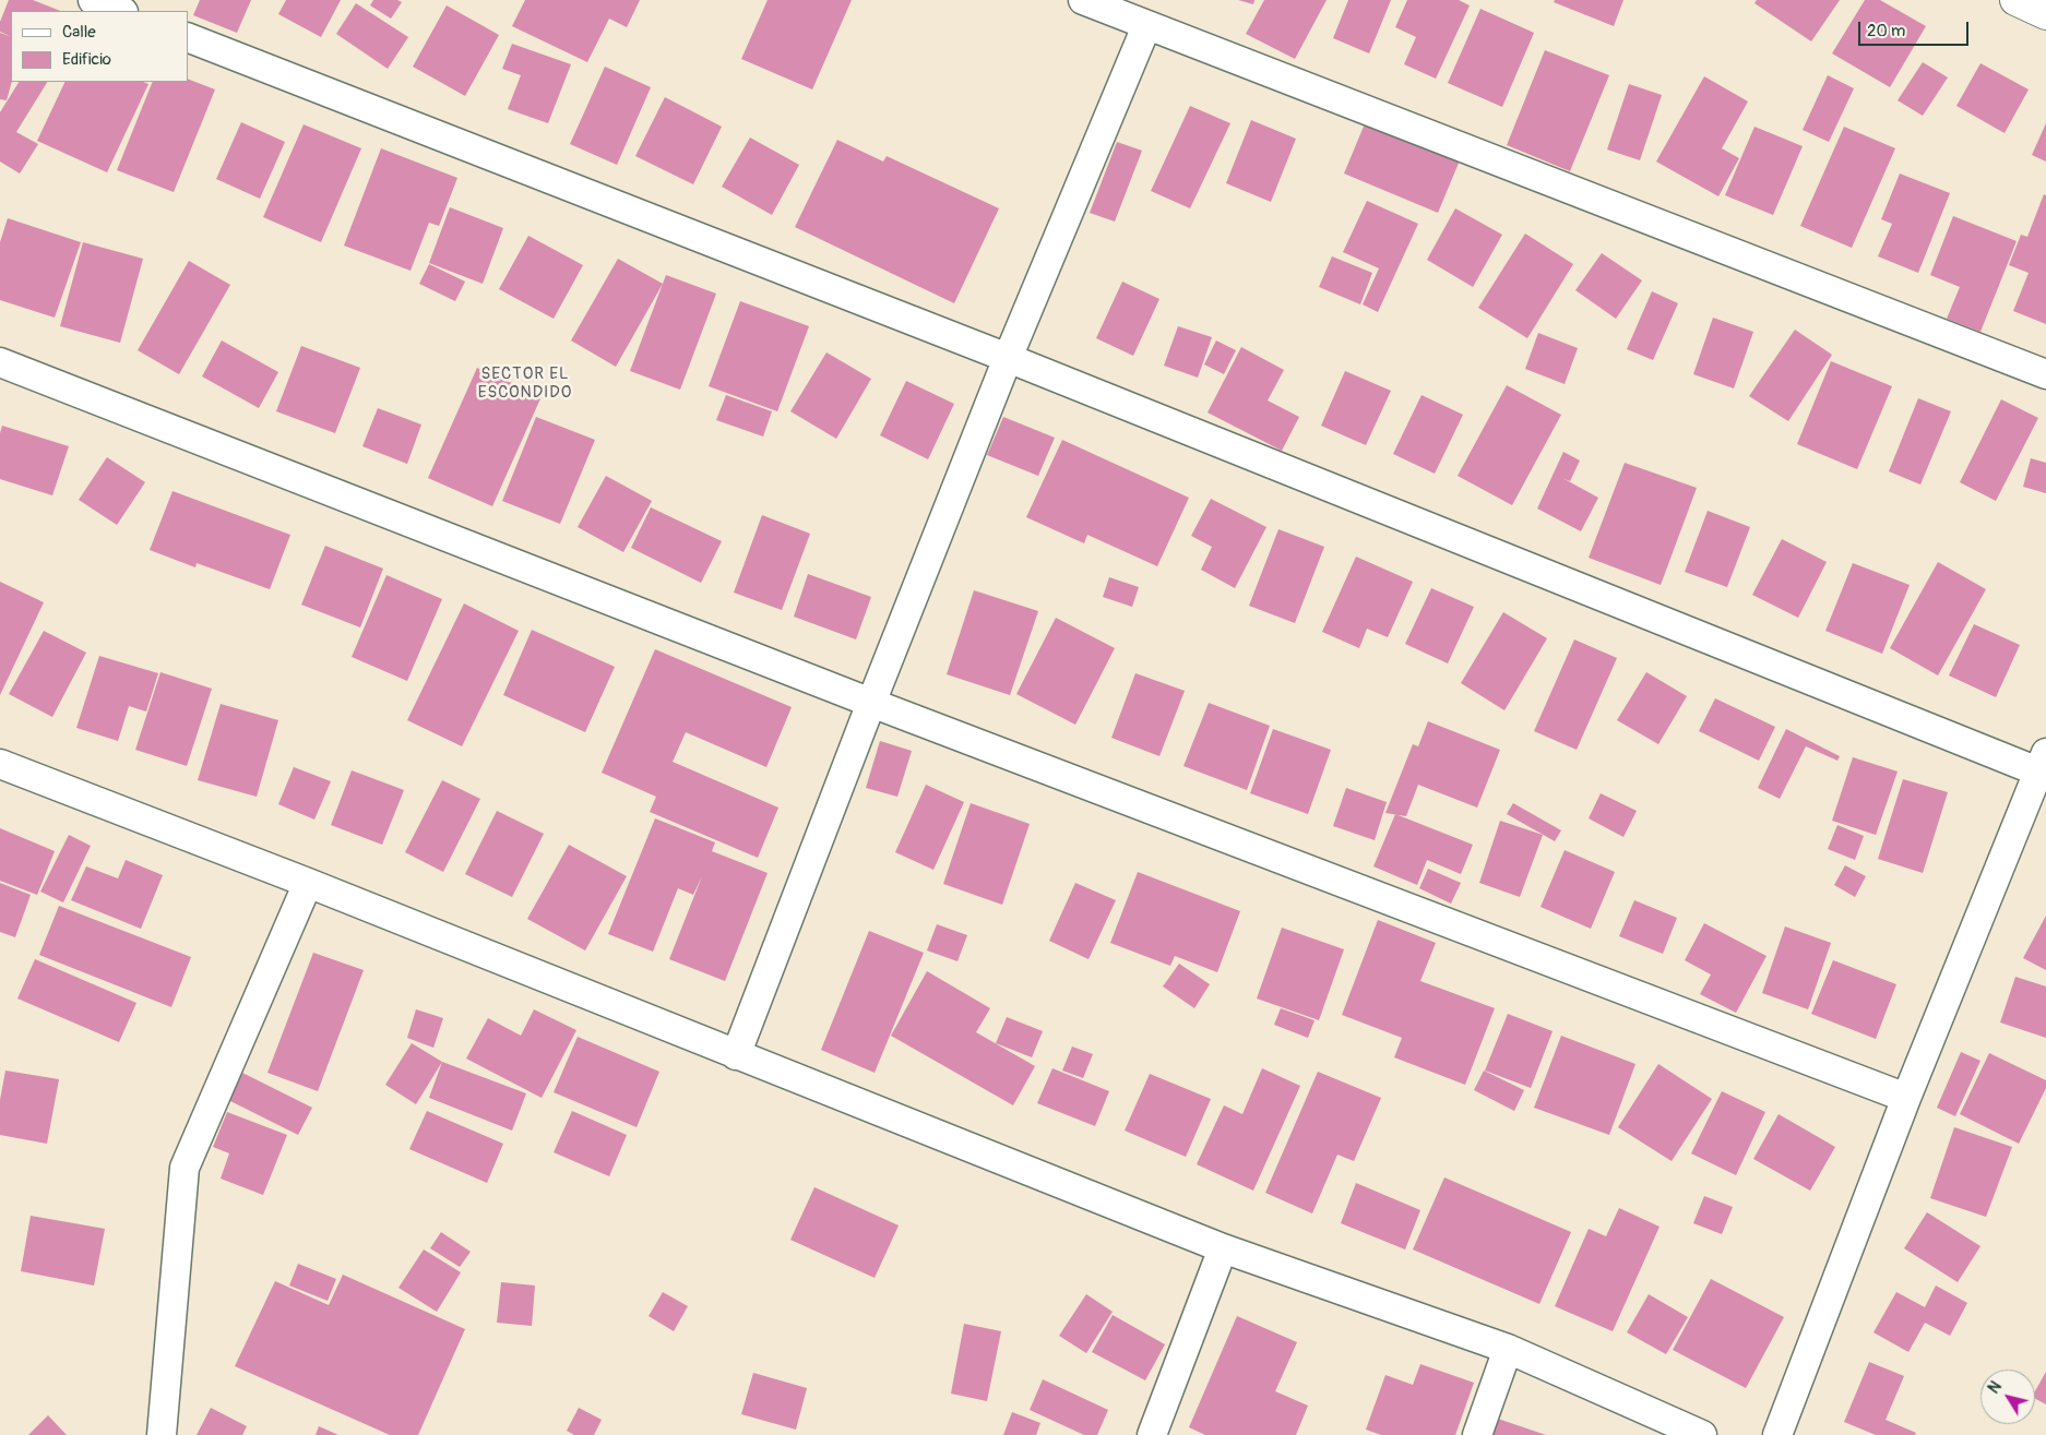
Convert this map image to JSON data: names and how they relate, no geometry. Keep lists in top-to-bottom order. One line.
{"districts":["SECTOR EL ESCONDIDO"],"legend":["Calle","Edificio"],"scale_bar":"20 m","north":"top left"}
